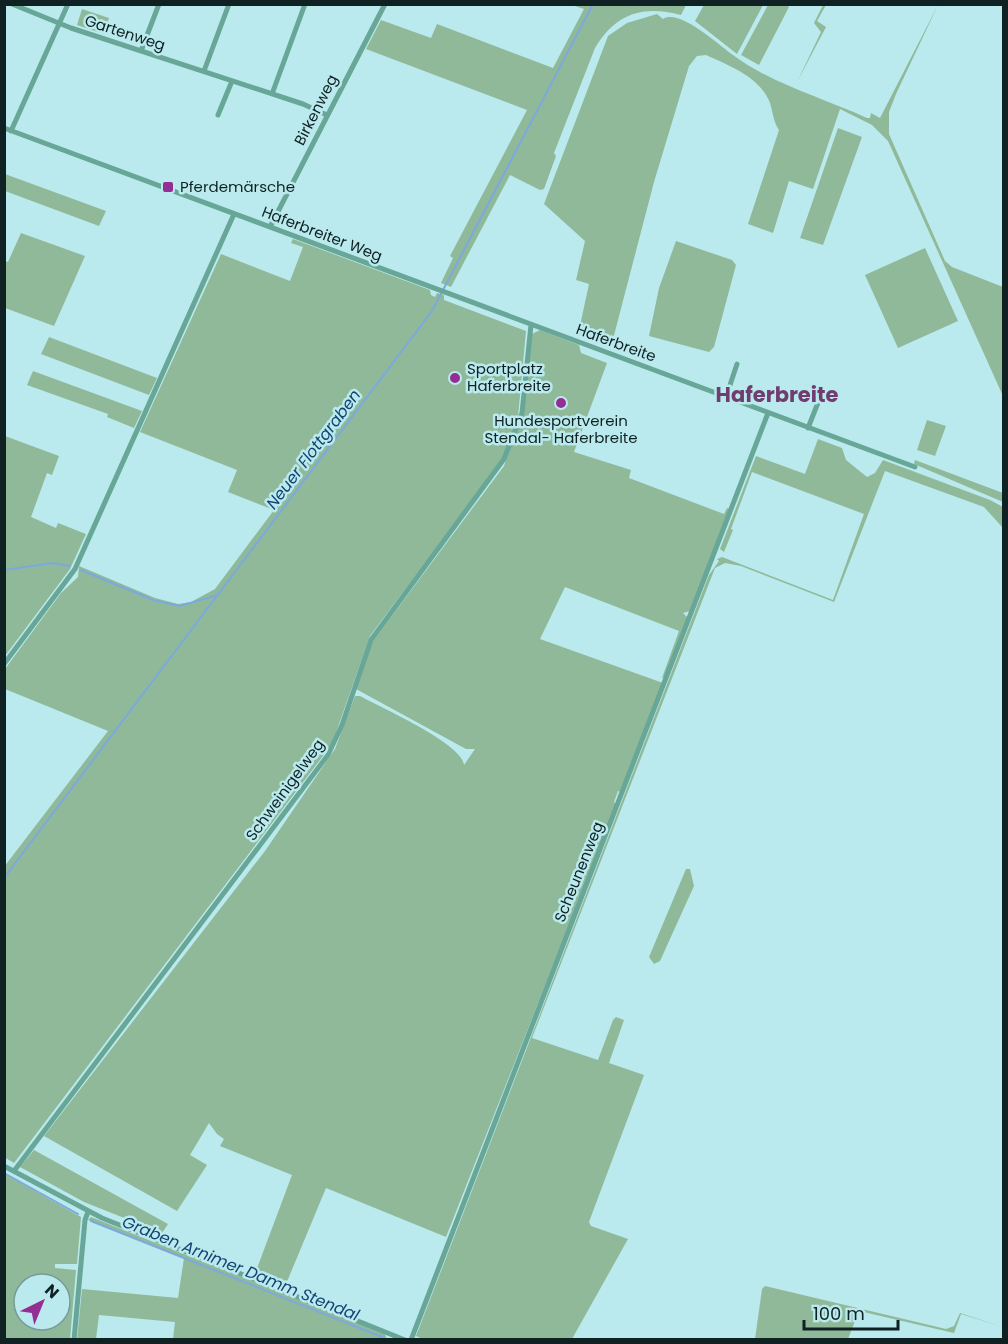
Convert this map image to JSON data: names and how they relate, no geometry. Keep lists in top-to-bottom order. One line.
{"streets":{"street":["Gartenweg","Birkenweg","Haferbreiter Weg","Haferbreite","Schweinigelweg","Scheunenweg"]},"crossings":[["Gartenweg","Birkenweg"],["Birkenweg","Haferbreiter Weg"],["Haferbreiter Weg","Haferbreite"],["Haferbreite","Schweinigelweg"],["Haferbreite","Scheunenweg"]],"districts":["Haferbreite"],"water":["Neuer Flottgraben","Graben Arnimer Damm Stendal"],"places":{"transit":["Pferdemärsche"],"other":["Sportplatz Haferbreite","Hundesportverein Stendal- Haferbreite"]},"scale_bar":"100 m","north":"top right"}
